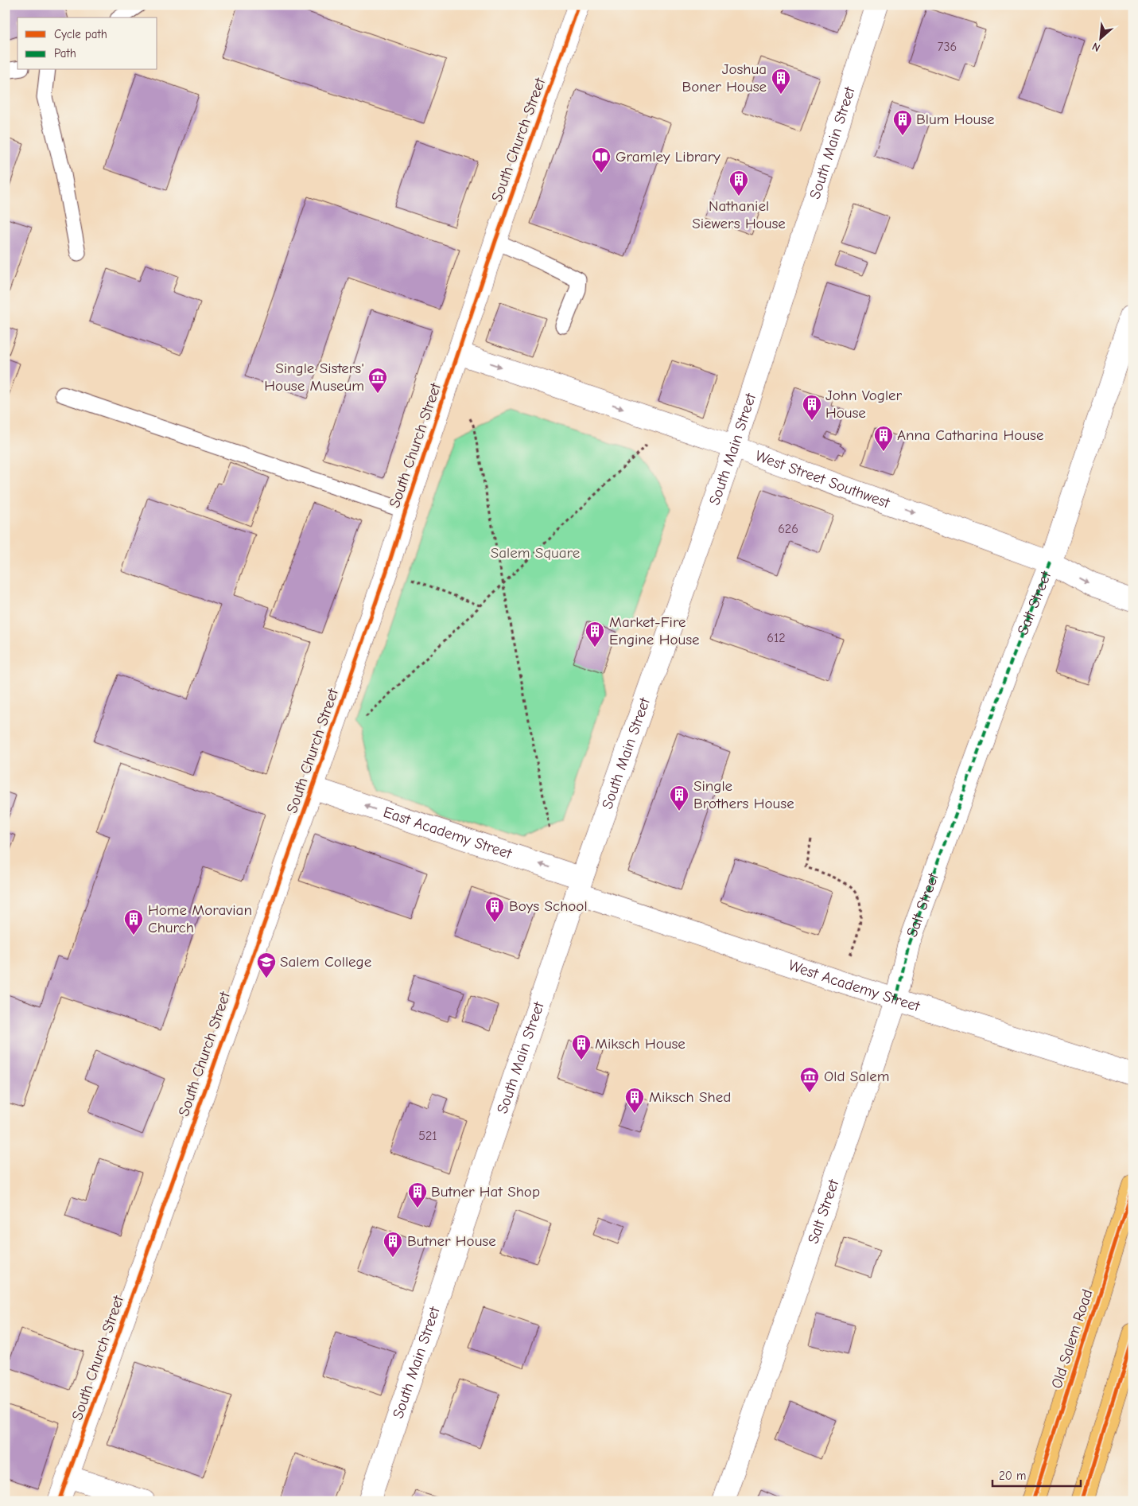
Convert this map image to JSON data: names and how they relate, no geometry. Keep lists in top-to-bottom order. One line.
{"streets":{"main road":["Old Salem Road"],"street":["South Church Street","South Main Street","West Street Southwest","Salt Street","East Academy Street","West Academy Street"]},"crossings":[["South Church Street","West Street Southwest"],["South Church Street","East Academy Street"],["South Main Street","West Street Southwest"],["South Main Street","East Academy Street"],["South Main Street","West Academy Street"],["West Street Southwest","Salt Street"],["Salt Street","West Academy Street"],["East Academy Street","West Academy Street"]],"one_way":["West Street Southwest","East Academy Street"],"parks":["Salem Square"],"places":{"building":["Joshua Boner House","Blum House","Nathaniel Siewers House","John Vogler House","Anna Catharina House","Market-Fire Engine House","Single Brothers House","Boys School","Home Moravian Church","Miksch House","Miksch Shed","Butner Hat Shop","Butner House"],"library":["Gramley Library"],"museum":["Single Sisters' House Museum","Old Salem"],"school or university":["Salem College"]},"house_numbers":["736","626","612","521"],"legend":["Cycle path","Path"],"scale_bar":"20 m","north":"bottom left"}
